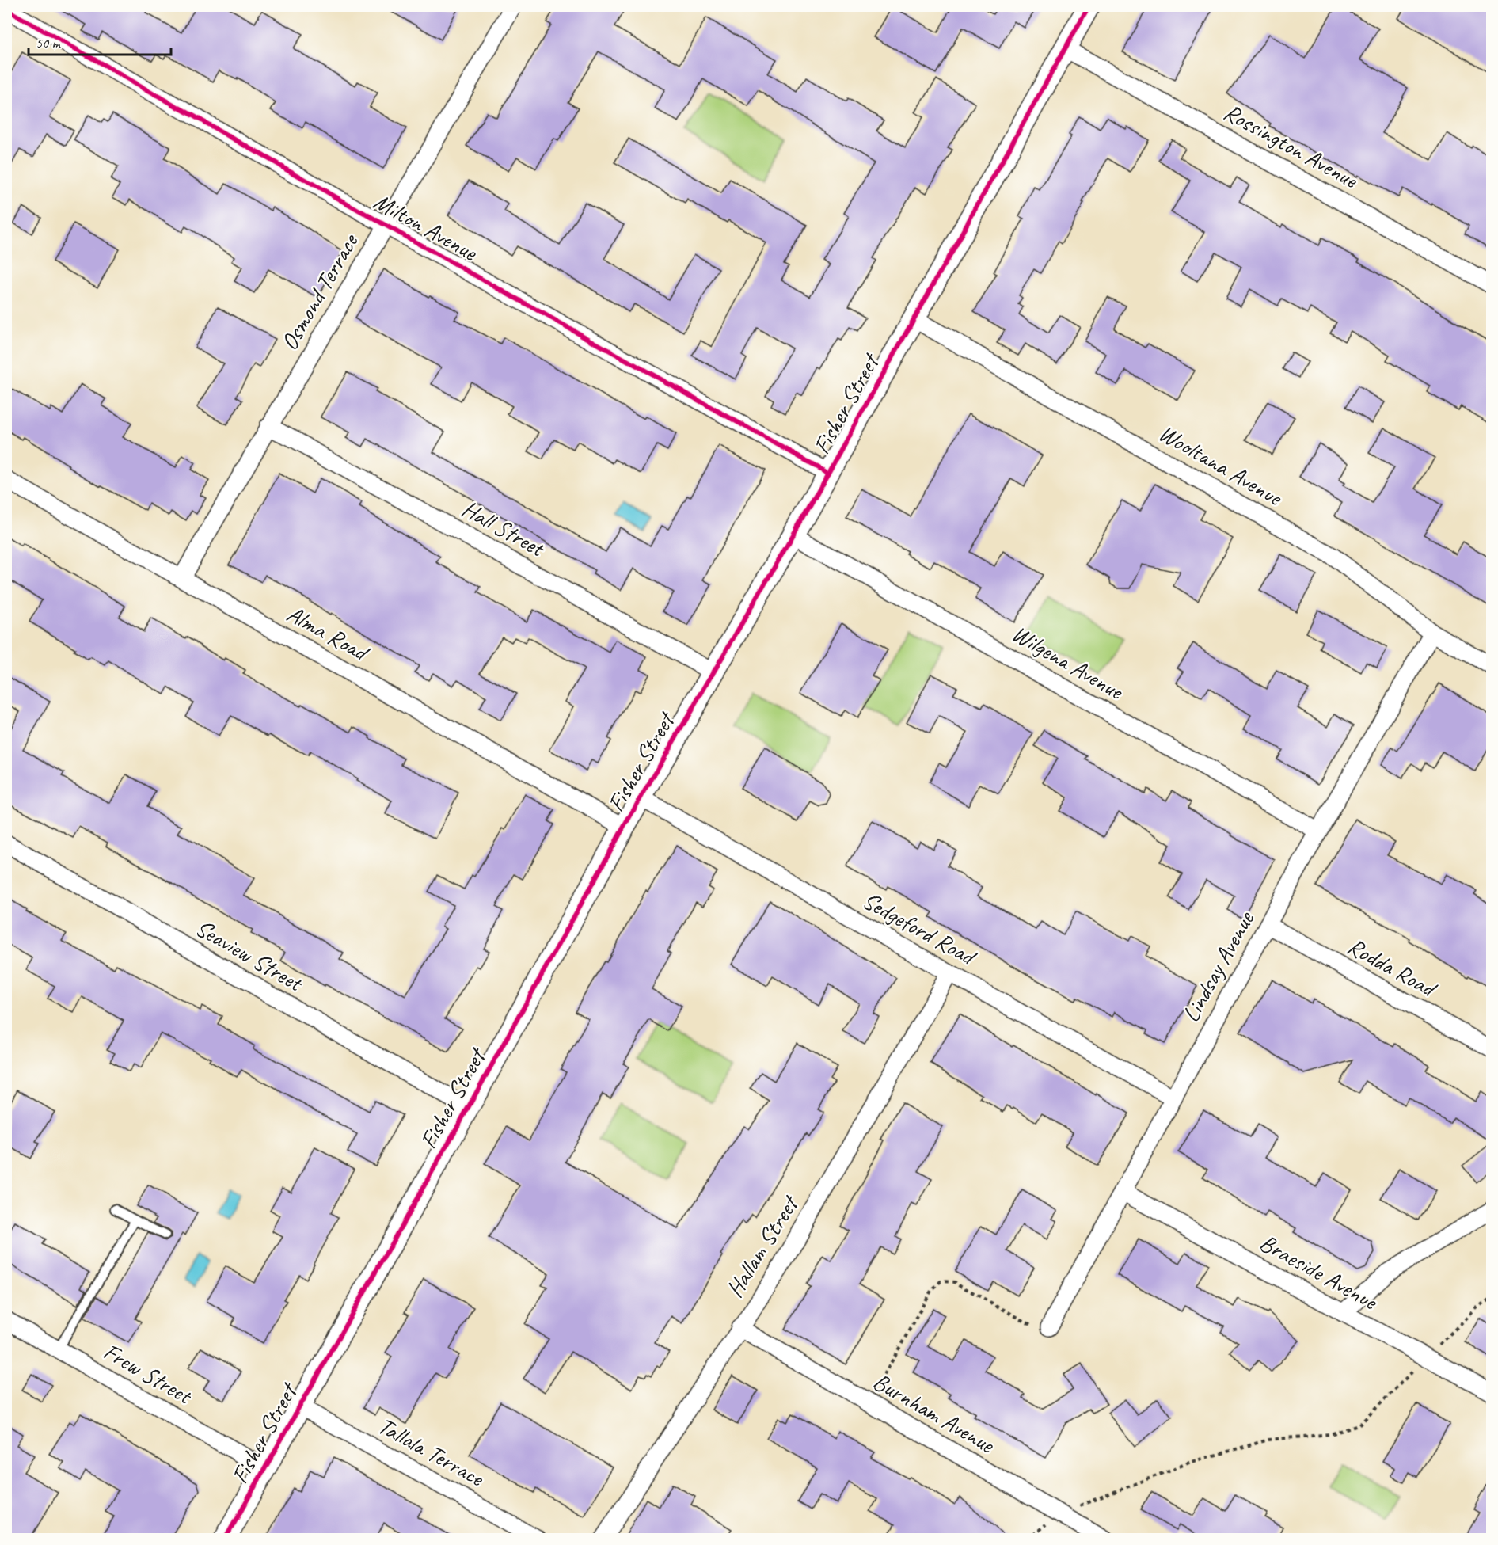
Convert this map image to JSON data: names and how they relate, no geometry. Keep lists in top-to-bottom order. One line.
{"streets":{"street":["Rossington Avenue","Milton Avenue","Osmond Terrace","Fisher Street","Wooltana Avenue","Hall Street","Alma Road","Wilgena Avenue","Sedgeford Road","Seaview Street","Lindsay Avenue","Rodda Road","Hallam Street","Braeside Avenue","Frew Street","Burnham Avenue","Tallala Terrace"]},"crossings":[["Rossington Avenue","Fisher Street"],["Milton Avenue","Osmond Terrace"],["Milton Avenue","Fisher Street"],["Osmond Terrace","Hall Street"],["Osmond Terrace","Alma Road"],["Fisher Street","Wooltana Avenue"],["Fisher Street","Hall Street"],["Fisher Street","Alma Road"],["Fisher Street","Wilgena Avenue"],["Fisher Street","Sedgeford Road"],["Fisher Street","Seaview Street"],["Fisher Street","Frew Street"],["Fisher Street","Tallala Terrace"],["Wooltana Avenue","Lindsay Avenue"],["Wilgena Avenue","Lindsay Avenue"],["Sedgeford Road","Lindsay Avenue"],["Sedgeford Road","Hallam Street"],["Lindsay Avenue","Rodda Road"],["Lindsay Avenue","Braeside Avenue"],["Hallam Street","Burnham Avenue"]],"scale_bar":"50 m"}
